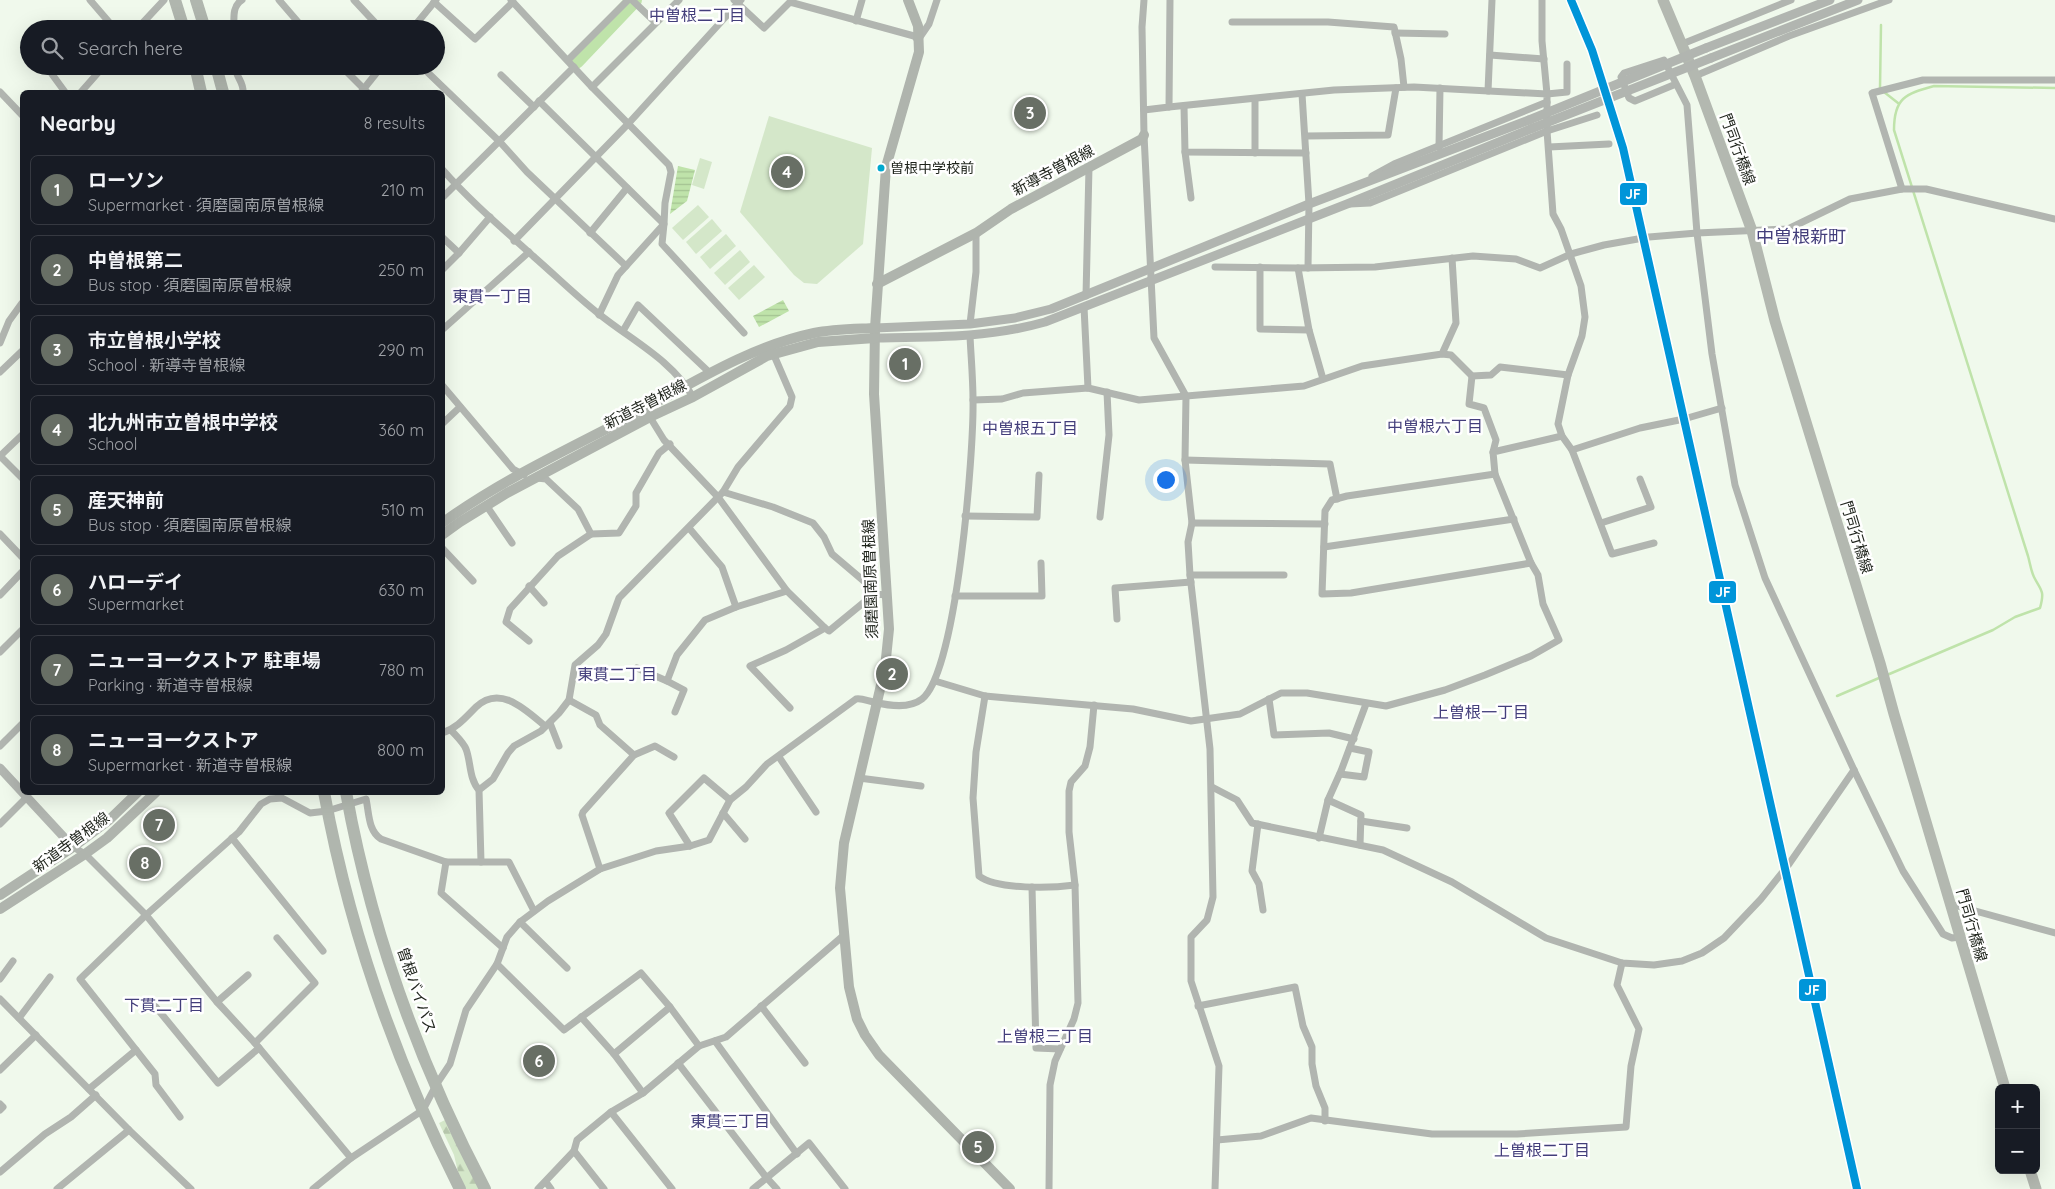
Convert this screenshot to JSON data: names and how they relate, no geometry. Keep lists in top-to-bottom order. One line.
{"streets":{"highway":["曽根バイパス"],"main road":["門司行橋線","新導寺曽根線","新道寺曽根線","須磨園南原曽根線"]},"crossings":[["新道寺曽根線","須磨園南原曽根線"]],"districts":["中曽根二丁目","中曽根新町","東貫一丁目","中曽根六丁目","中曽根五丁目","東貫二丁目","上曽根一丁目","下貫二丁目","上曽根三丁目","東貫三丁目","上曽根二丁目"],"places":["曽根中学校前"],"lines":["transit line JF"],"page":{"search":"Search here","heading":["Nearby","8 results"],"pins":["3","4","1","2","7","8","6","5"],"list":[{"mark":"1","name":"ローソン","note":"Supermarket · 須磨園南原曽根線","value":"210 m"},{"mark":"2","name":"中曽根第二","note":"Bus stop · 須磨園南原曽根線","value":"250 m"},{"mark":"3","name":"市立曽根小学校","note":"School · 新導寺曽根線","value":"290 m"},{"mark":"4","name":"北九州市立曽根中学校","note":"School","value":"360 m"},{"mark":"5","name":"産天神前","note":"Bus stop · 須磨園南原曽根線","value":"510 m"},{"mark":"6","name":"ハローデイ","note":"Supermarket","value":"630 m"},{"mark":"7","name":"ニューヨークストア 駐車場","note":"Parking · 新道寺曽根線","value":"780 m"},{"mark":"8","name":"ニューヨークストア","note":"Supermarket · 新道寺曽根線","value":"800 m"}],"map_buttons":["+","−"]}}
